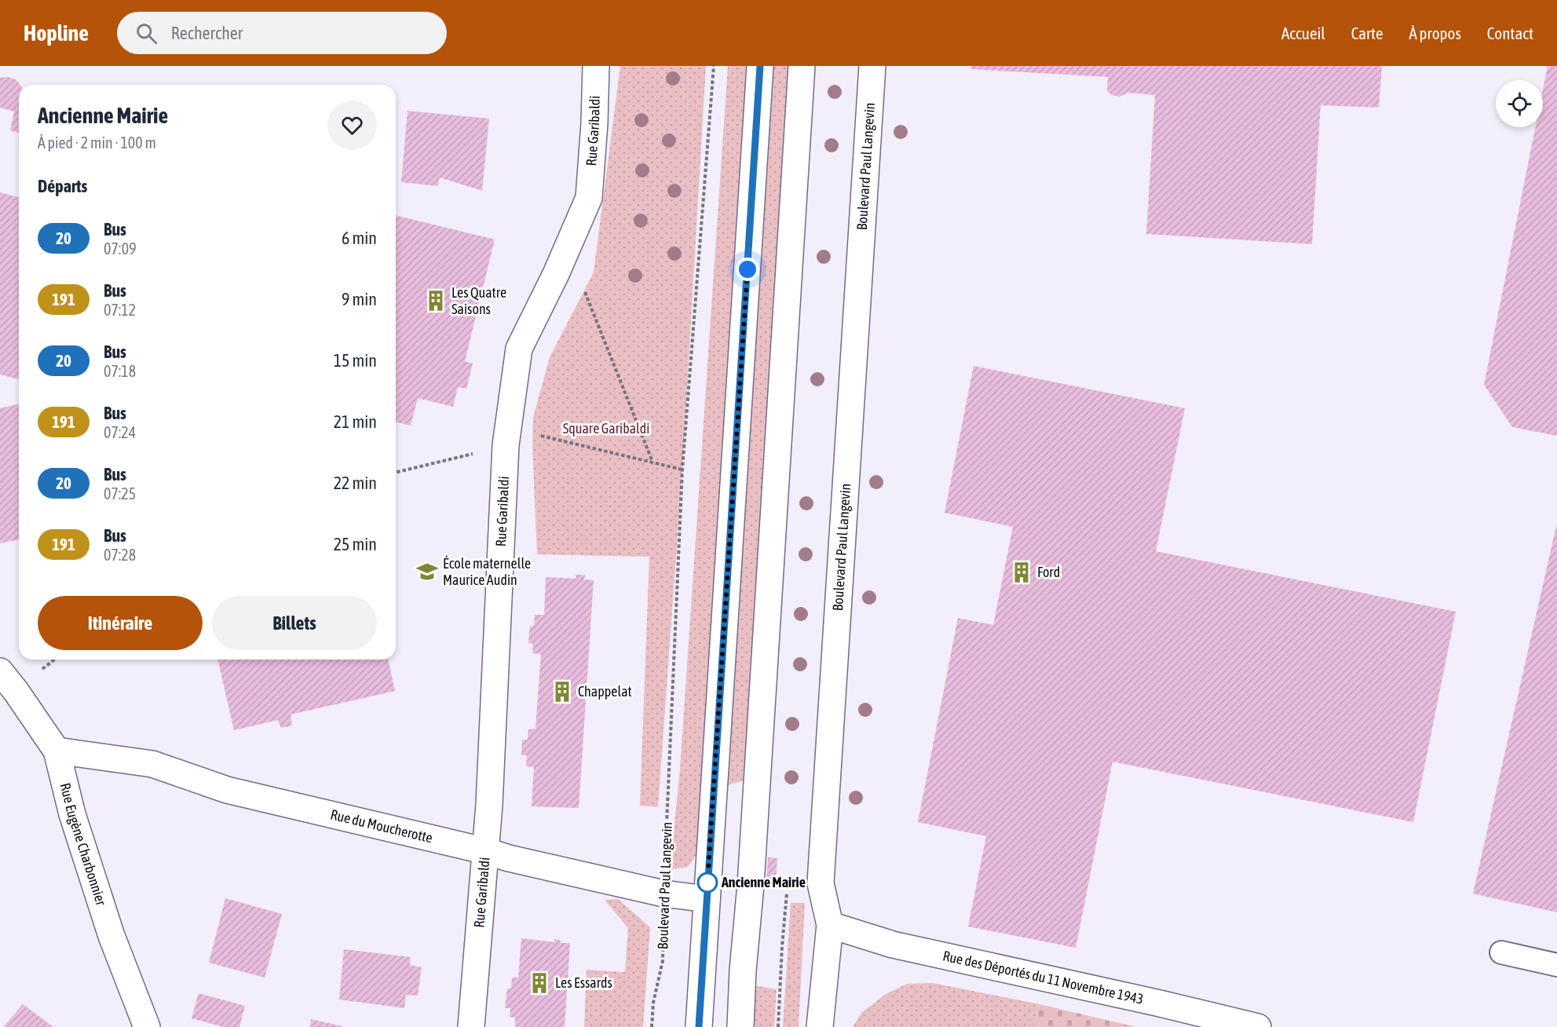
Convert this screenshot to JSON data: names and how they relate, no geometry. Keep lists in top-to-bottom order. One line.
{"streets":{"street":["Rue Garibaldi","Boulevard Paul Langevin","Rue du Moucherotte","Rue Eugène Charbonnier","Rue des Déportés du 11 Novembre 1943"]},"crossings":[["Rue Garibaldi","Rue du Moucherotte"],["Boulevard Paul Langevin","Rue du Moucherotte"],["Boulevard Paul Langevin","Rue des Déportés du 11 Novembre 1943"],["Rue du Moucherotte","Rue Eugène Charbonnier"]],"parks":["Square Garibaldi"],"places":{"building":["Les Quatre Saisons","Ford","Chappelat","Les Essards"],"school or university":["École maternelle Maurice Audin"],"other":["Ancienne Mairie"]},"lines":["bus line 20"],"page":{"header":"Hopline","search":"Rechercher","nav":["Accueil","Carte","À propos","Contact"],"heading":[["Ancienne Mairie","À pied · 2 min · 100 m"],"Départs"],"list":[{"mark":"20","name":"Bus","note":"07:09","value":"6 min"},{"mark":"191","name":"Bus","note":"07:12","value":"9 min"},{"mark":"20","name":"Bus","note":"07:18","value":"15 min"},{"mark":"191","name":"Bus","note":"07:24","value":"21 min"},{"mark":"20","name":"Bus","note":"07:25","value":"22 min"},{"mark":"191","name":"Bus","note":"07:28","value":"25 min"}],"buttons":["Itinéraire","Billets"]}}
